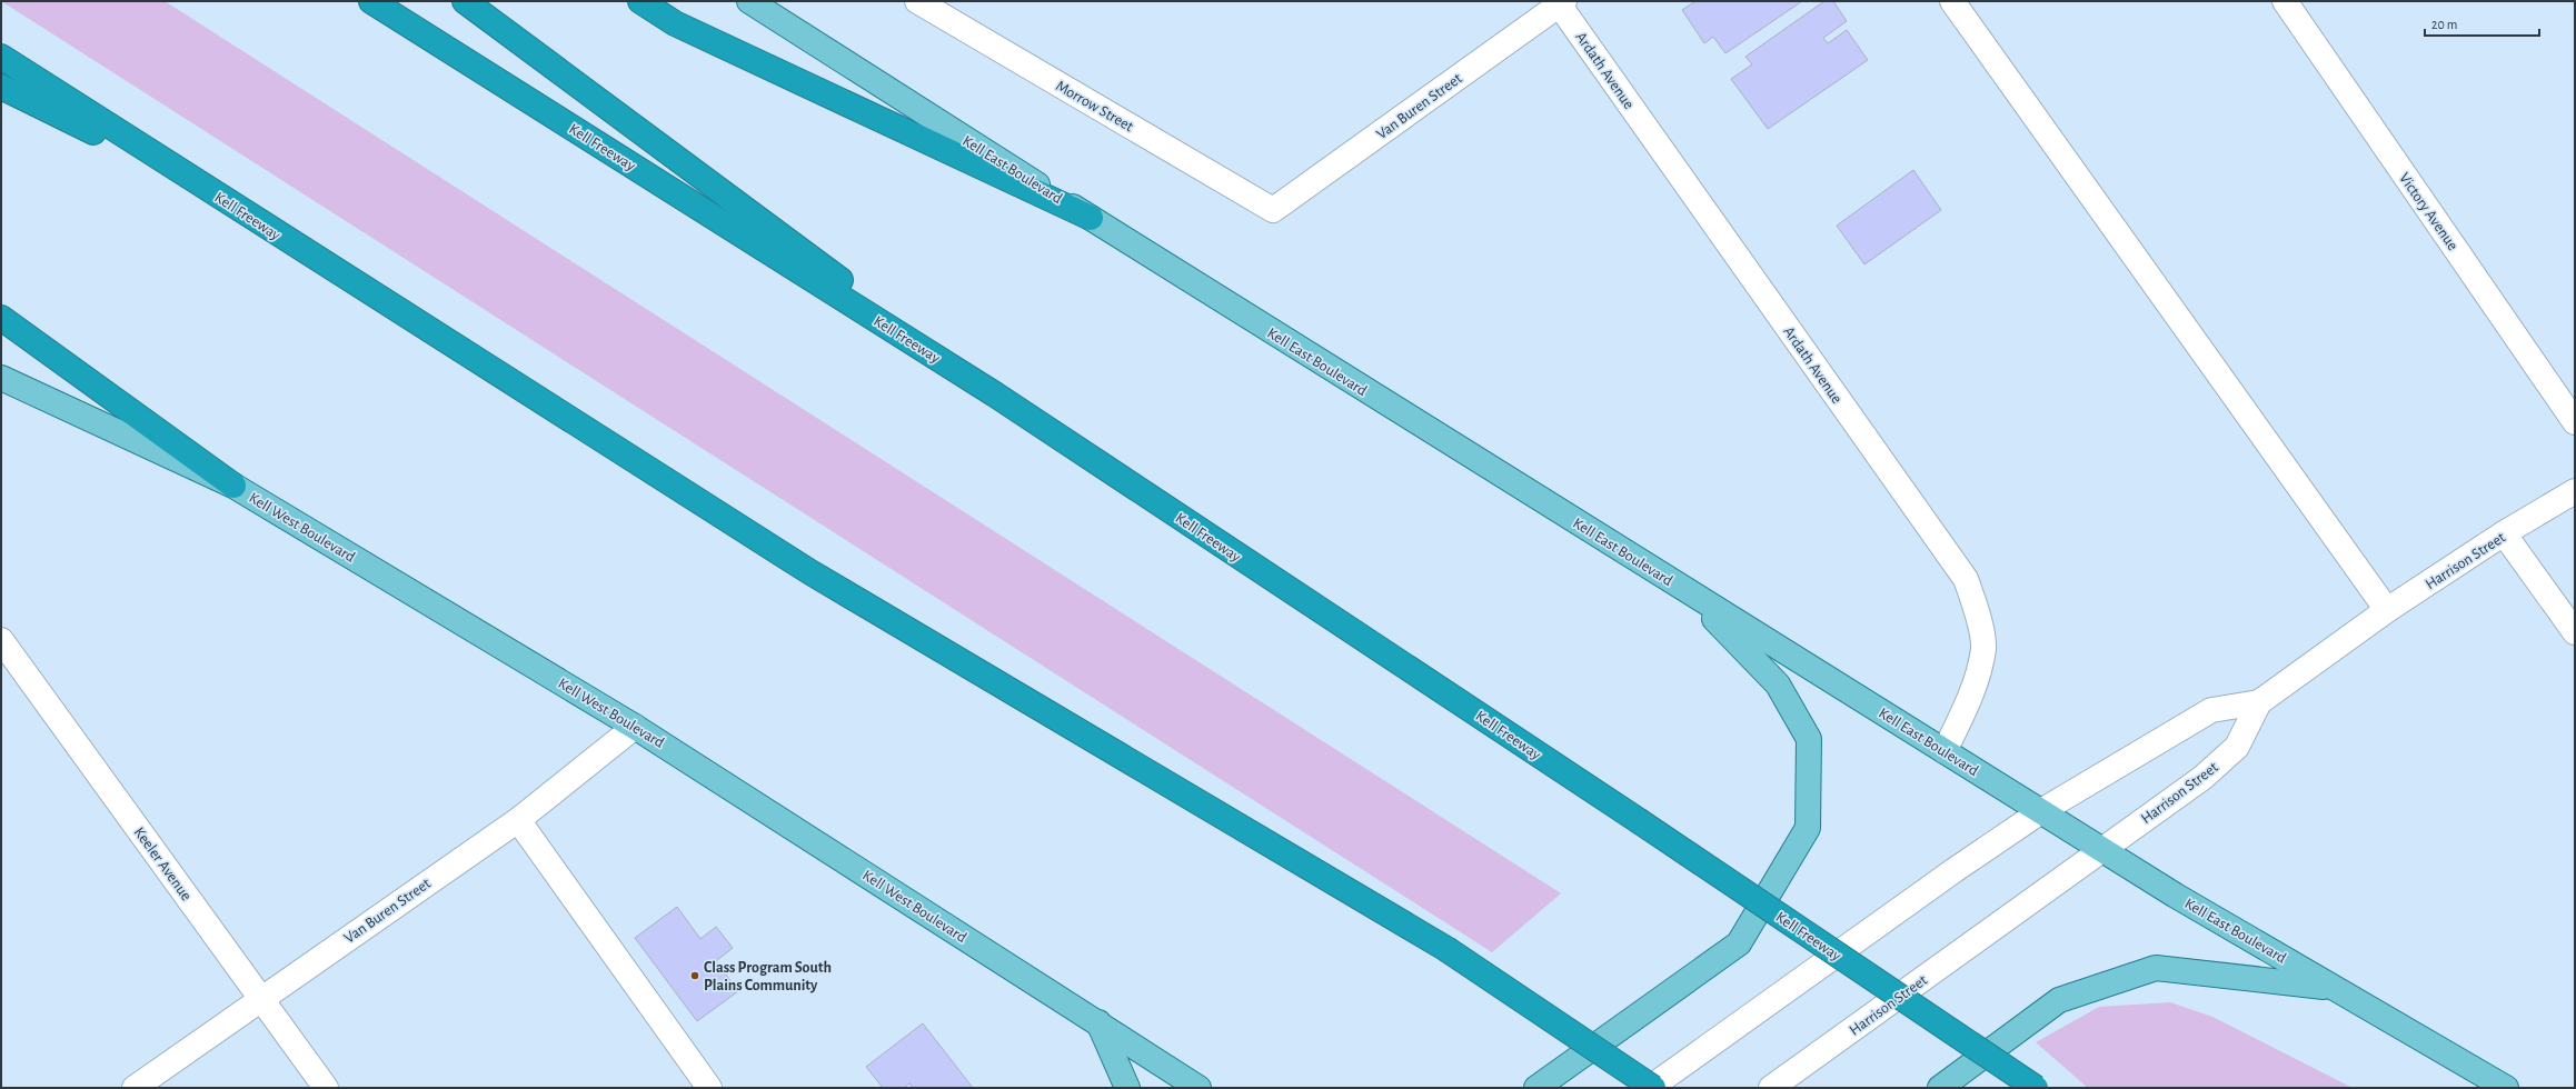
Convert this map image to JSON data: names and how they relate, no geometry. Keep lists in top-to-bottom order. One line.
{"streets":{"highway":["Kell Freeway"],"main road":["Kell East Boulevard","Kell West Boulevard"],"street":["Ardath Avenue","Morrow Street","Van Buren Street","Victory Avenue","Harrison Street","Keeler Avenue"]},"crossings":[["Ardath Avenue","Van Buren Street"],["Ardath Avenue","Kell East Boulevard"],["Morrow Street","Van Buren Street"],["Van Buren Street","Kell West Boulevard"],["Van Buren Street","Keeler Avenue"],["Kell East Boulevard","Harrison Street"]],"places":["Class Program South Plains Community"],"scale_bar":"20 m"}
